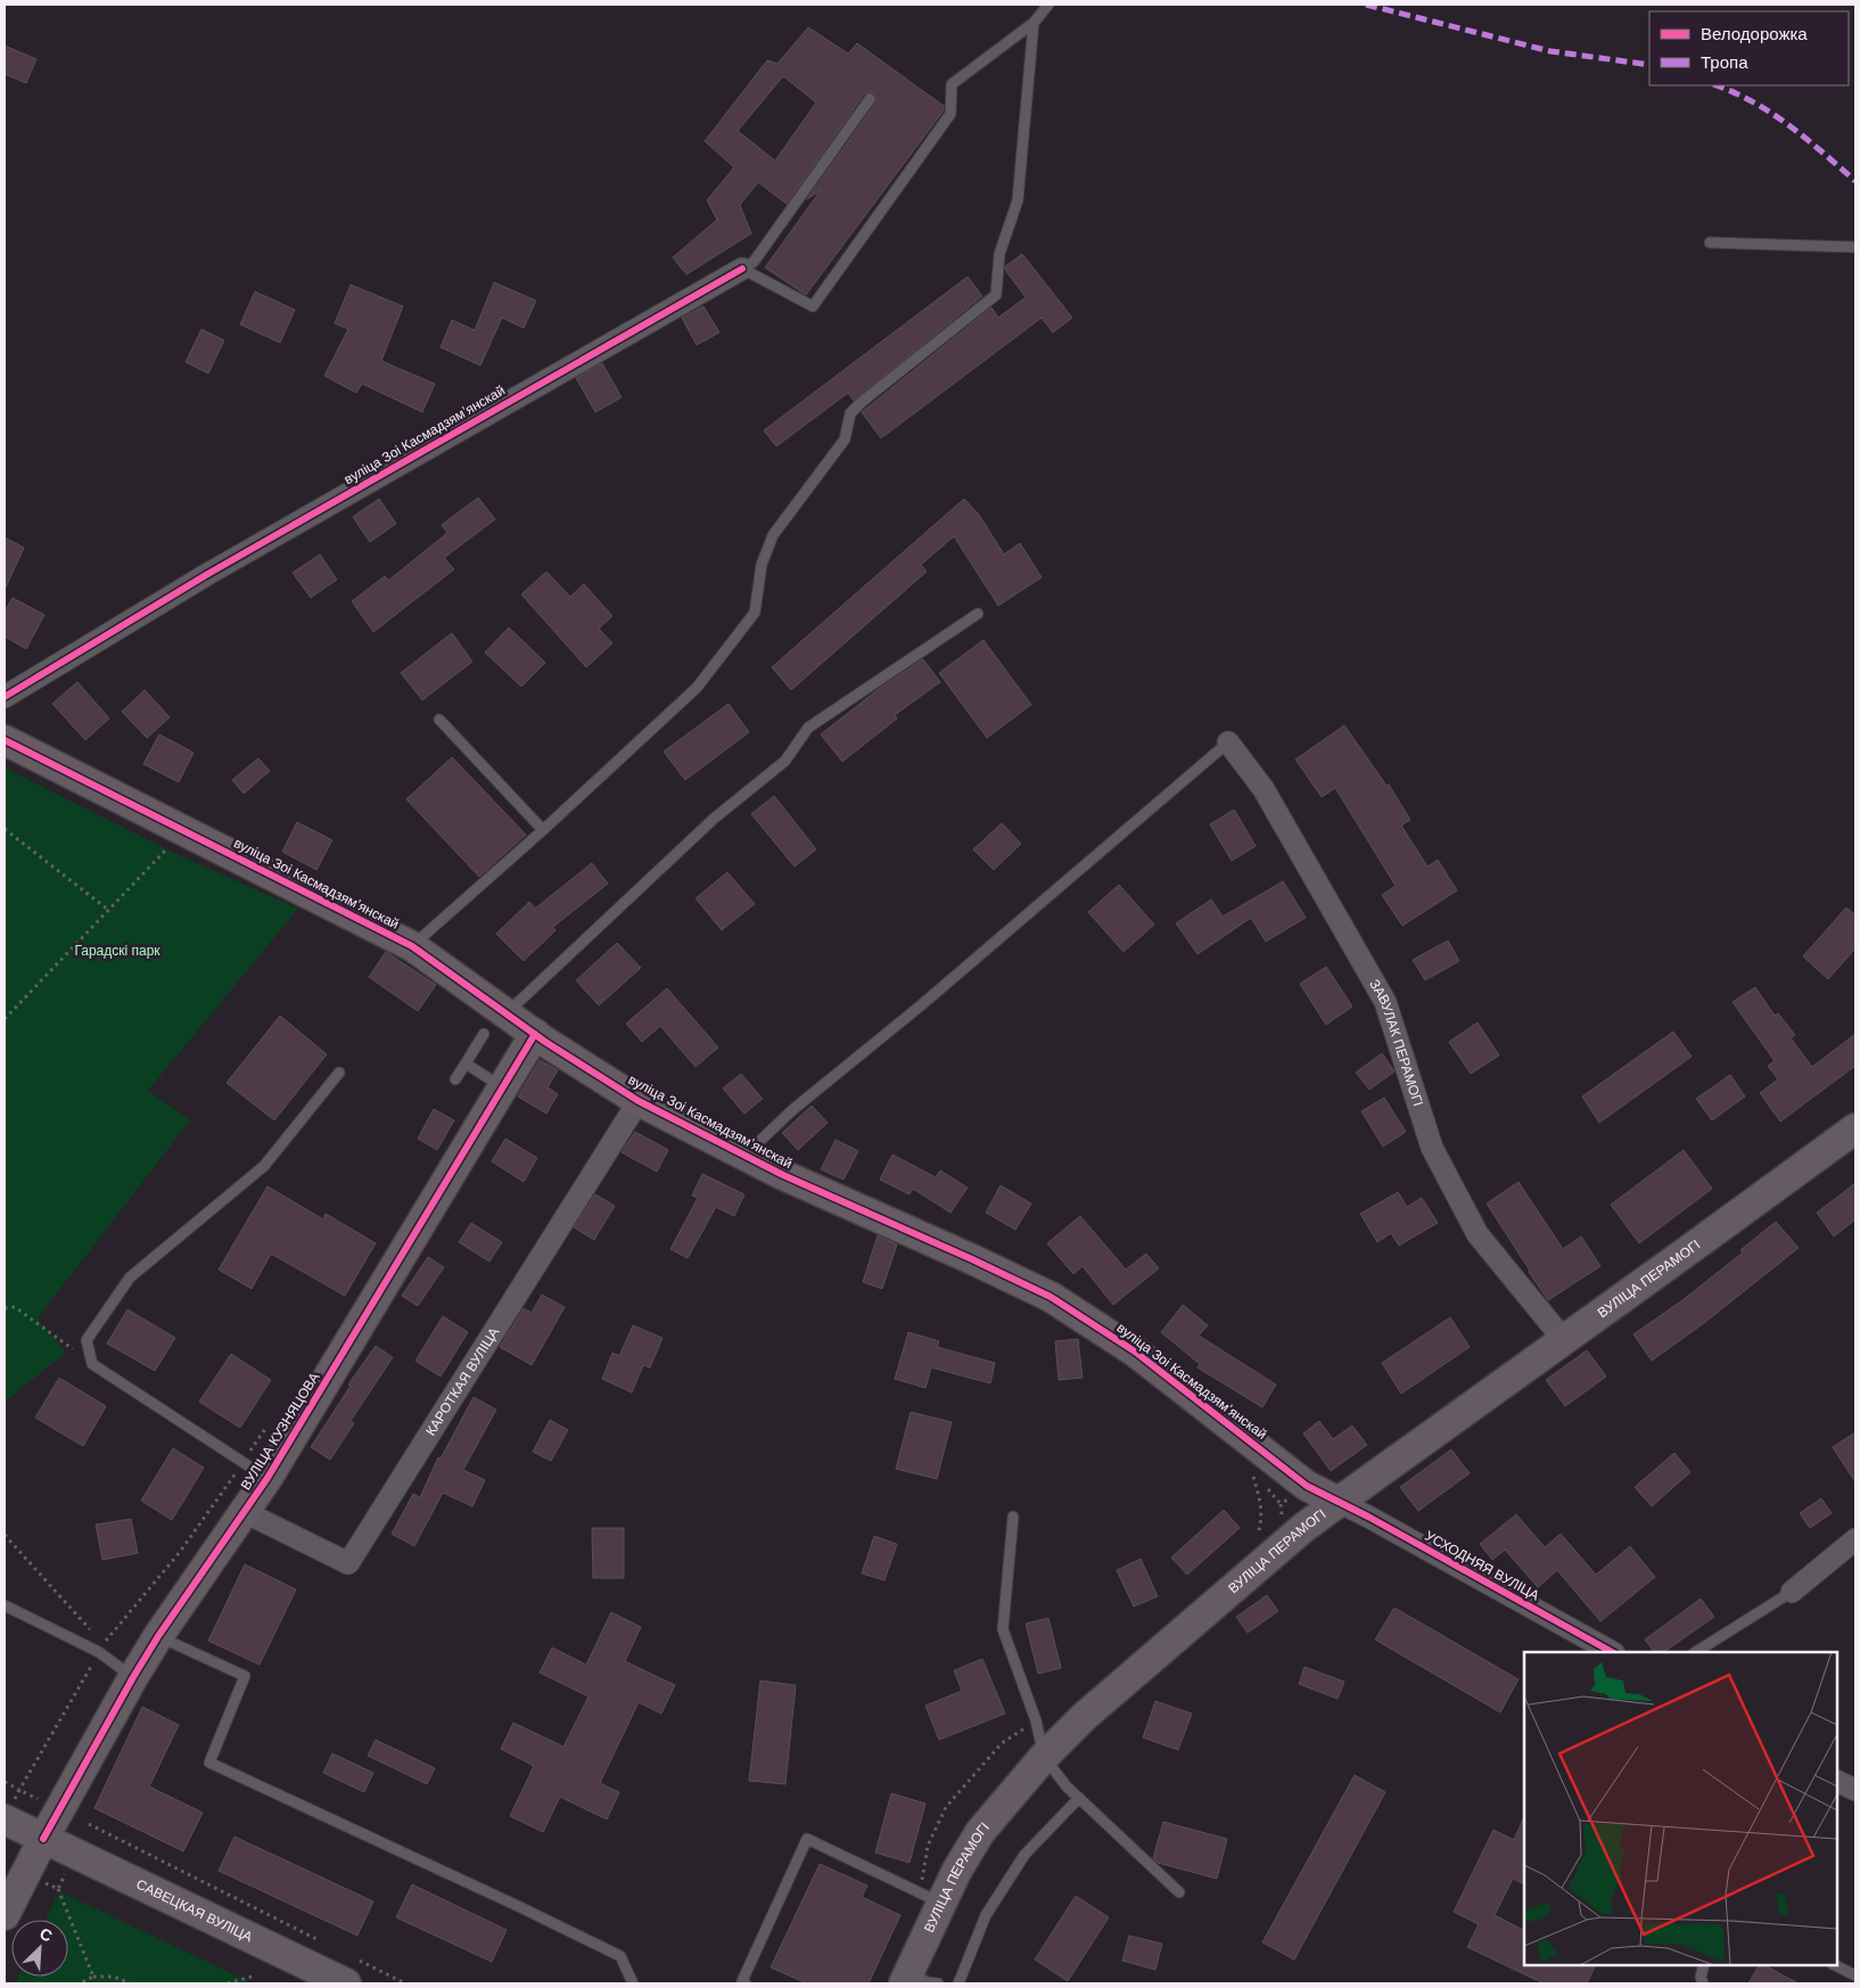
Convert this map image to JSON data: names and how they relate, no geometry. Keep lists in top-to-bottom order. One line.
{"streets":{"street":["вуліца Зоі Касмадзямʼянскай","ЗАВУЛАК ПЕРАМОГІ","ВУЛІЦА ПЕРАМОГІ","КАРОТКАЯ ВУЛІЦА","ВУЛІЦА КУЗНЯЦОВА","УСХОДНЯЯ ВУЛІЦА","САВЕЦКАЯ ВУЛІЦА"]},"crossings":[["вуліца Зоі Касмадзямʼянскай","ВУЛІЦА ПЕРАМОГІ"],["вуліца Зоі Касмадзямʼянскай","КАРОТКАЯ ВУЛІЦА"],["вуліца Зоі Касмадзямʼянскай","ВУЛІЦА КУЗНЯЦОВА"],["вуліца Зоі Касмадзямʼянскай","УСХОДНЯЯ ВУЛІЦА"],["ЗАВУЛАК ПЕРАМОГІ","ВУЛІЦА ПЕРАМОГІ"],["ВУЛІЦА ПЕРАМОГІ","УСХОДНЯЯ ВУЛІЦА"],["КАРОТКАЯ ВУЛІЦА","ВУЛІЦА КУЗНЯЦОВА"],["ВУЛІЦА КУЗНЯЦОВА","САВЕЦКАЯ ВУЛІЦА"]],"parks":["Гарадскі парк"],"legend":["Велодорожка","Тропа"],"north":"top right"}
